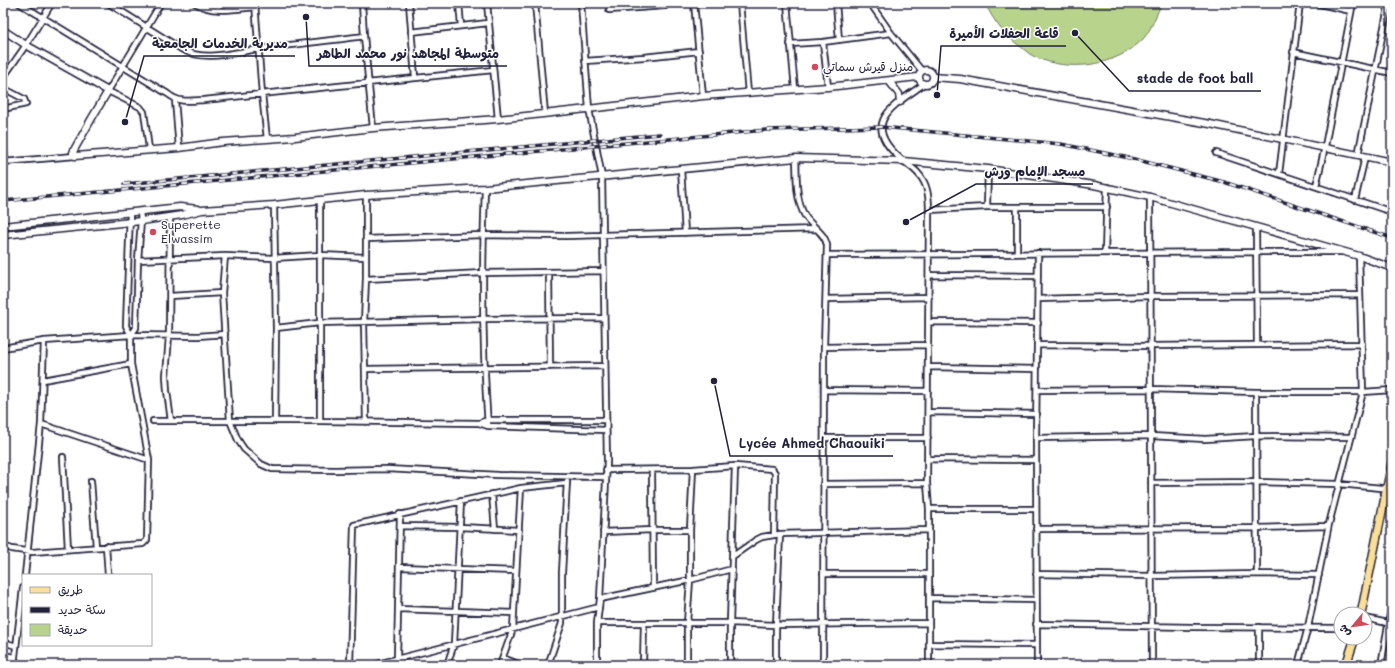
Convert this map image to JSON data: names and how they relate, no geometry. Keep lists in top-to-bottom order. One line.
{"places":["متوسطة المجاهد نور محمد الطاهر","stade de foot ball","منزل قيرش سماتي","قاعة الحفلات الأميرة","مديرية الخدمات الجامعية","مسجد الإمام ورش","Superette Elwassim","Lycée Ahmed Chaouiki"],"legend":["طريق","سكة حديد","حديقة"],"north":"bottom left"}
